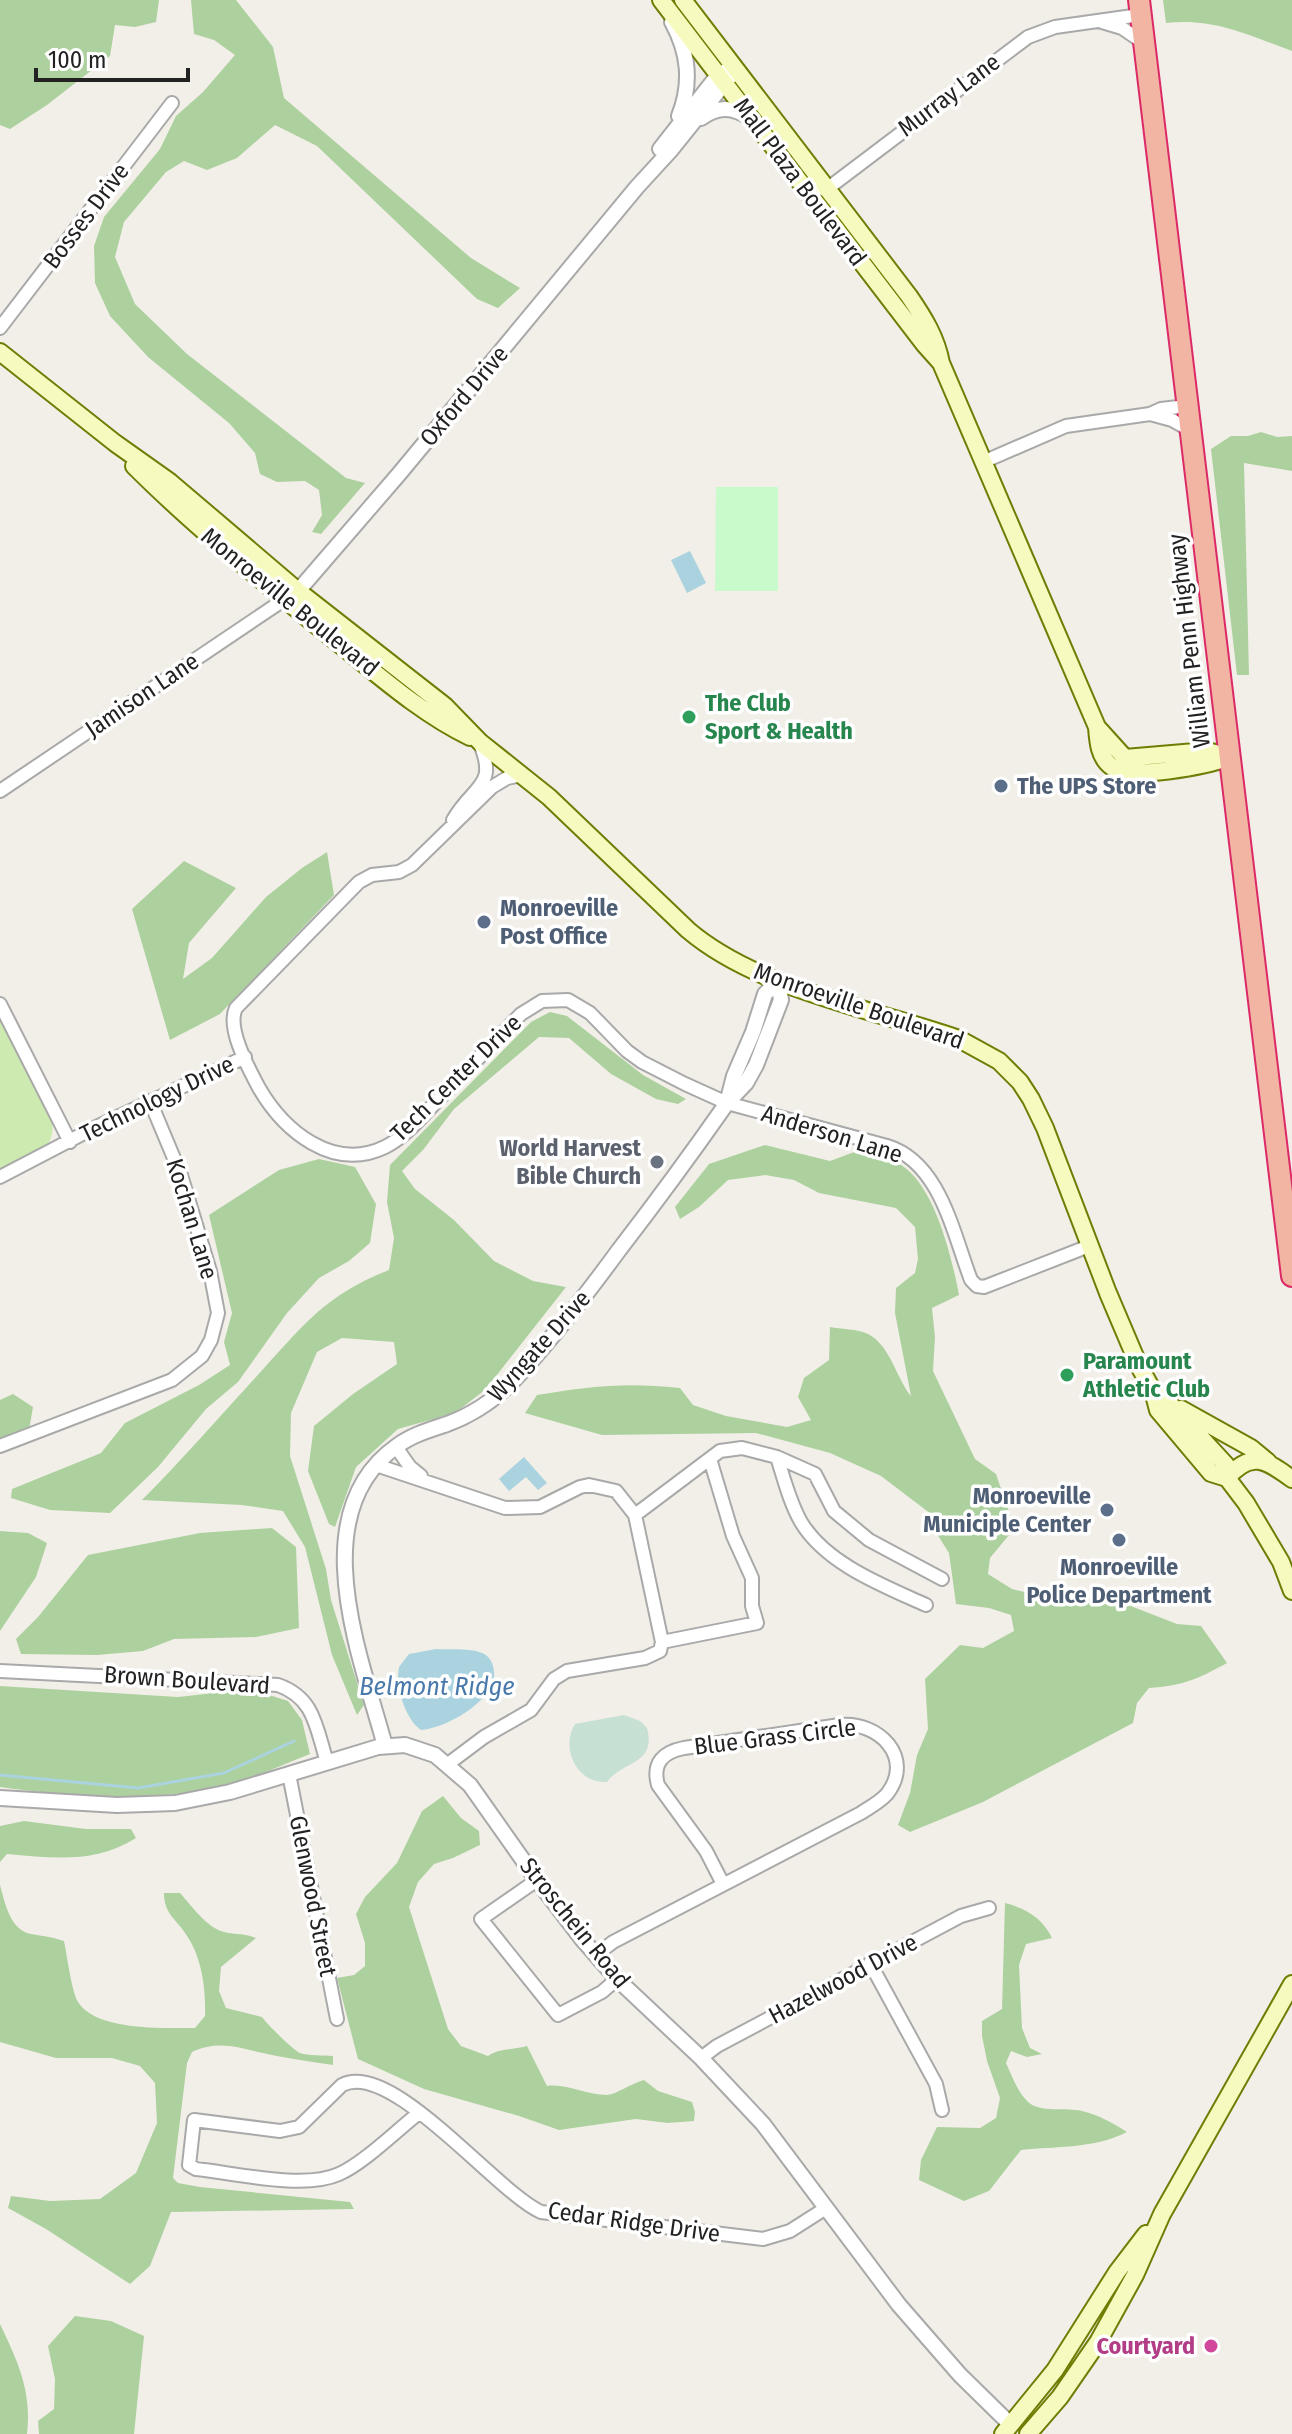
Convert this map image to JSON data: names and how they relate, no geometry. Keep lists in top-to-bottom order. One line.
{"streets":{"highway":["William Penn Highway"],"main road":["Mall Plaza Boulevard","Monroeville Boulevard"],"street":["Murray Lane","Bosses Drive","Oxford Drive","Jamison Lane","Tech Center Drive","Technology Drive","Anderson Lane","Kochan Lane","Wyngate Drive","Brown Boulevard","Blue Grass Circle","Glenwood Street","Stroschein Road","Hazelwood Drive","Cedar Ridge Drive"]},"crossings":[["Murray Lane","Mall Plaza Boulevard"],["Murray Lane","William Penn Highway"],["Mall Plaza Boulevard","Oxford Drive"],["Mall Plaza Boulevard","William Penn Highway"],["Oxford Drive","Monroeville Boulevard"],["Oxford Drive","Jamison Lane"],["Monroeville Boulevard","Jamison Lane"],["Monroeville Boulevard","Tech Center Drive"],["Monroeville Boulevard","Anderson Lane"],["Monroeville Boulevard","Wyngate Drive"],["Tech Center Drive","Technology Drive"],["Tech Center Drive","Anderson Lane"],["Tech Center Drive","Wyngate Drive"],["Technology Drive","Kochan Lane"],["Anderson Lane","Wyngate Drive"],["Wyngate Drive","Stroschein Road"],["Brown Boulevard","Stroschein Road"],["Blue Grass Circle","Stroschein Road"],["Glenwood Street","Stroschein Road"],["Stroschein Road","Hazelwood Drive"],["Stroschein Road","Cedar Ridge Drive"]],"water":["Belmont Ridge"],"places":["The Club Sport & Health","The UPS Store","Monroeville Post Office","World Harvest Bible Church","Paramount Athletic Club","Monroeville Municiple Center","Monroeville Police Department","Courtyard"],"scale_bar":"100 m"}
